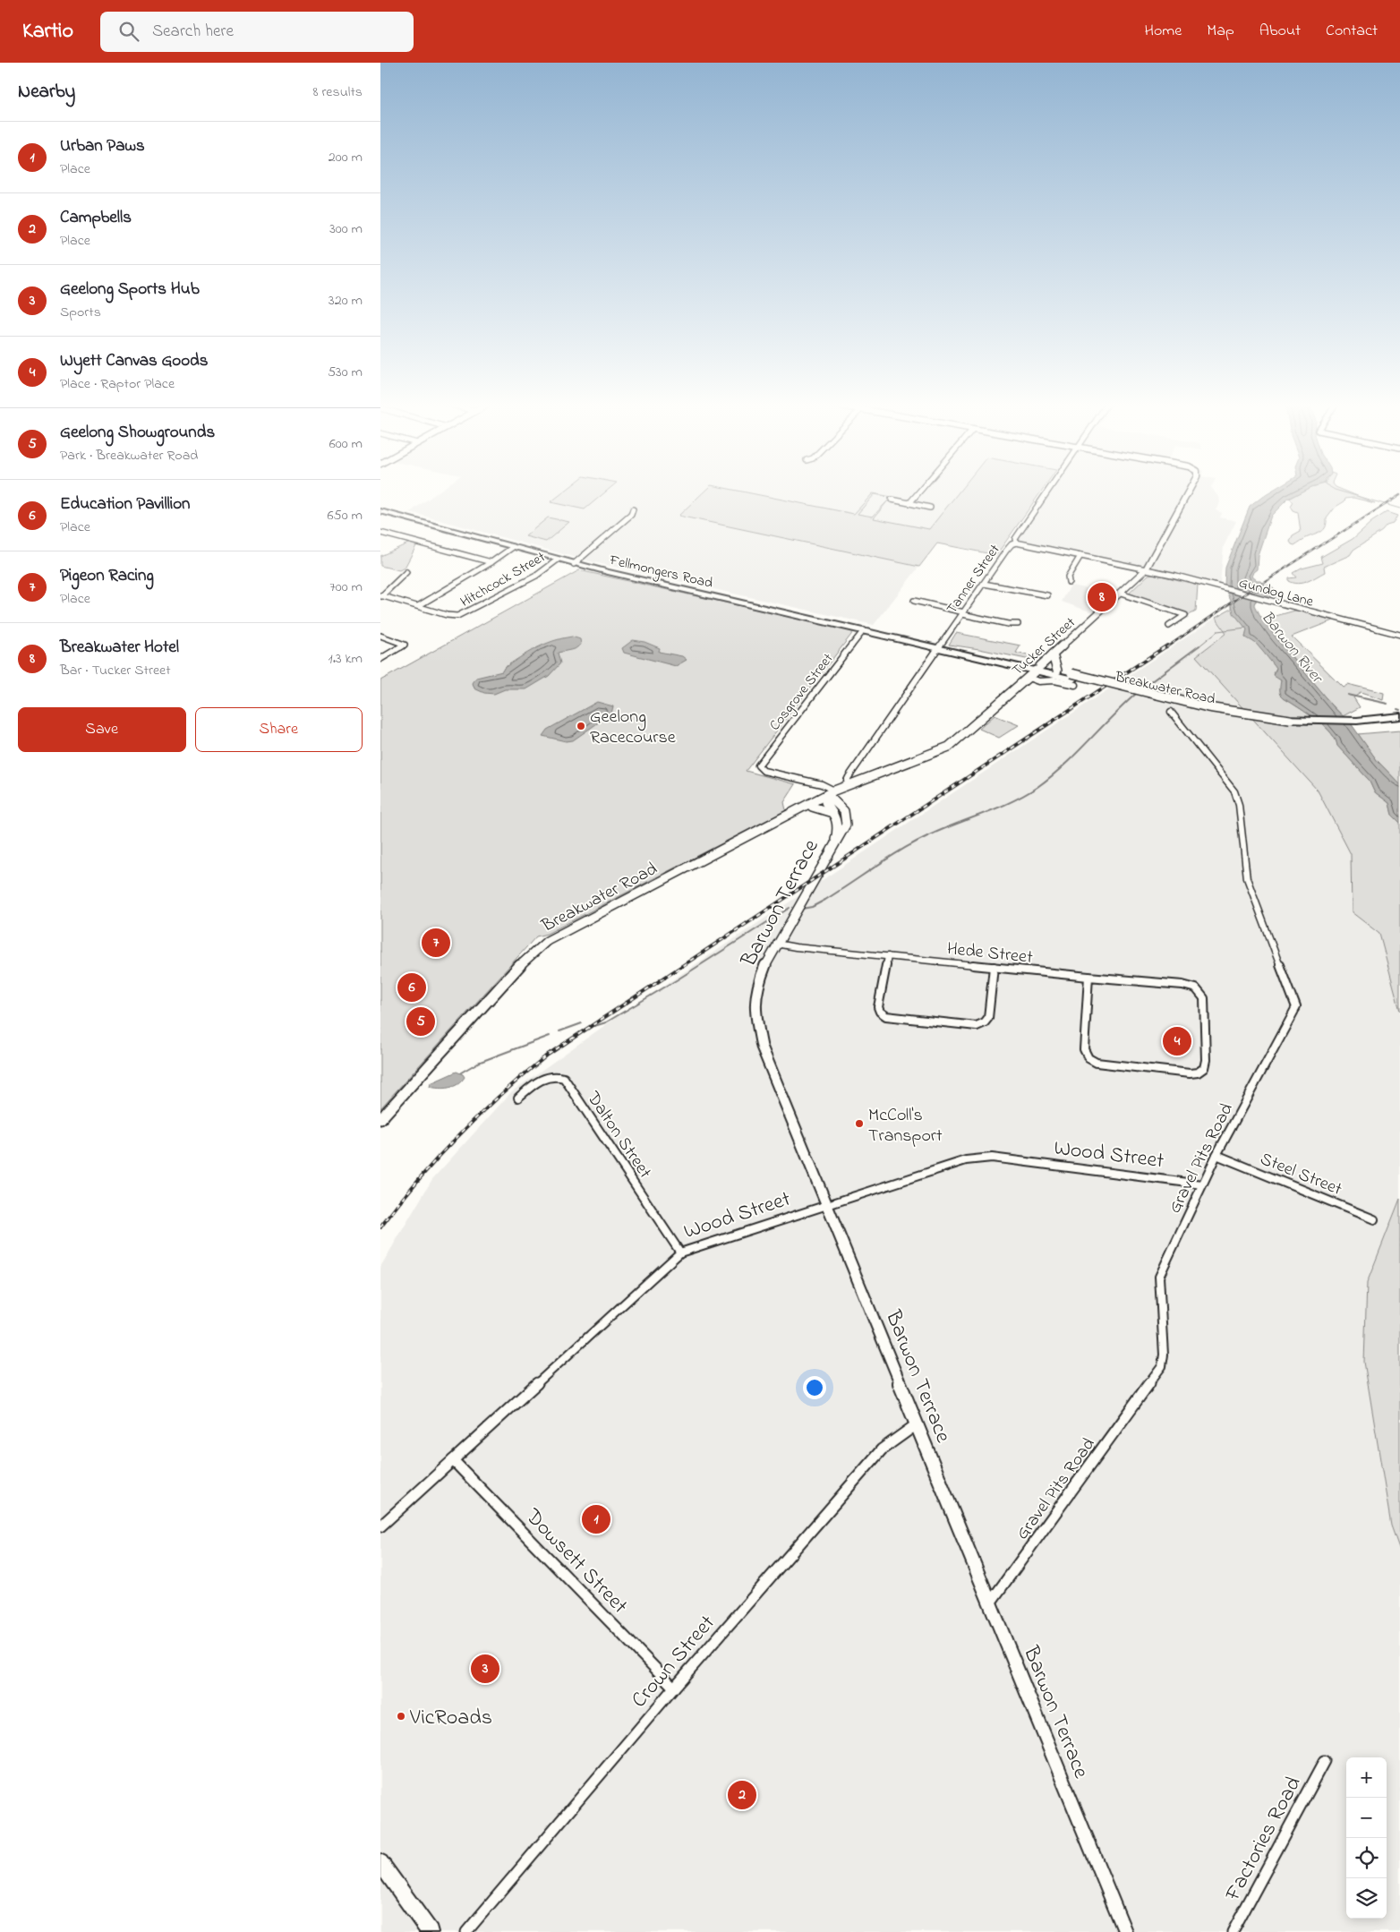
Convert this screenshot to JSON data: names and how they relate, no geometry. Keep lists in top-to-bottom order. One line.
{"streets":{"main road":["Fellmongers Road","Breakwater Road"],"street":["Hitchcock Street","Tanner Street","Gundog Lane","Tucker Street","Cosgrove Street","Barwon Terrace","Hede Street","Dalton Street","Wood Street","Gravel Pits Road","Steel Street","Dowsett Street","Crown Street","Factories Road"]},"crossings":[["Fellmongers Road","Hitchcock Street"],["Fellmongers Road","Tanner Street"],["Fellmongers Road","Tucker Street"],["Fellmongers Road","Breakwater Road"],["Fellmongers Road","Cosgrove Street"],["Tanner Street","Gundog Lane"],["Tanner Street","Tucker Street"],["Gundog Lane","Tucker Street"],["Tucker Street","Breakwater Road"],["Tucker Street","Cosgrove Street"],["Tucker Street","Barwon Terrace"],["Breakwater Road","Cosgrove Street"],["Breakwater Road","Barwon Terrace"],["Cosgrove Street","Barwon Terrace"],["Barwon Terrace","Hede Street"],["Barwon Terrace","Wood Street"],["Barwon Terrace","Gravel Pits Road"],["Barwon Terrace","Crown Street"],["Dalton Street","Wood Street"],["Wood Street","Gravel Pits Road"],["Wood Street","Dowsett Street"],["Gravel Pits Road","Steel Street"],["Dowsett Street","Crown Street"]],"water":["Barwon River"],"places":["Geelong Racecourse","McColl's Transport","VicRoads"],"page":{"header":"Kartio","search":"Search here","nav":["Home","Map","About","Contact"],"heading":["Nearby","8 results"],"list":[{"mark":"1","name":"Urban Paws","note":"Place","value":"200 m"},{"mark":"2","name":"Campbells","note":"Place","value":"300 m"},{"mark":"3","name":"Geelong Sports Hub","note":"Sports","value":"320 m"},{"mark":"4","name":"Wyett Canvas Goods","note":"Place · Raptor Place","value":"530 m"},{"mark":"5","name":"Geelong Showgrounds","note":"Park · Breakwater Road","value":"600 m"},{"mark":"6","name":"Education Pavillion","note":"Place","value":"650 m"},{"mark":"7","name":"Pigeon Racing","note":"Place","value":"700 m"},{"mark":"8","name":"Breakwater Hotel","note":"Bar · Tucker Street","value":"1.3 km"}],"pins":["8","7","6","5","4","1","3","2"],"buttons":["Save","Share"],"map_buttons":["+","−"]}}
